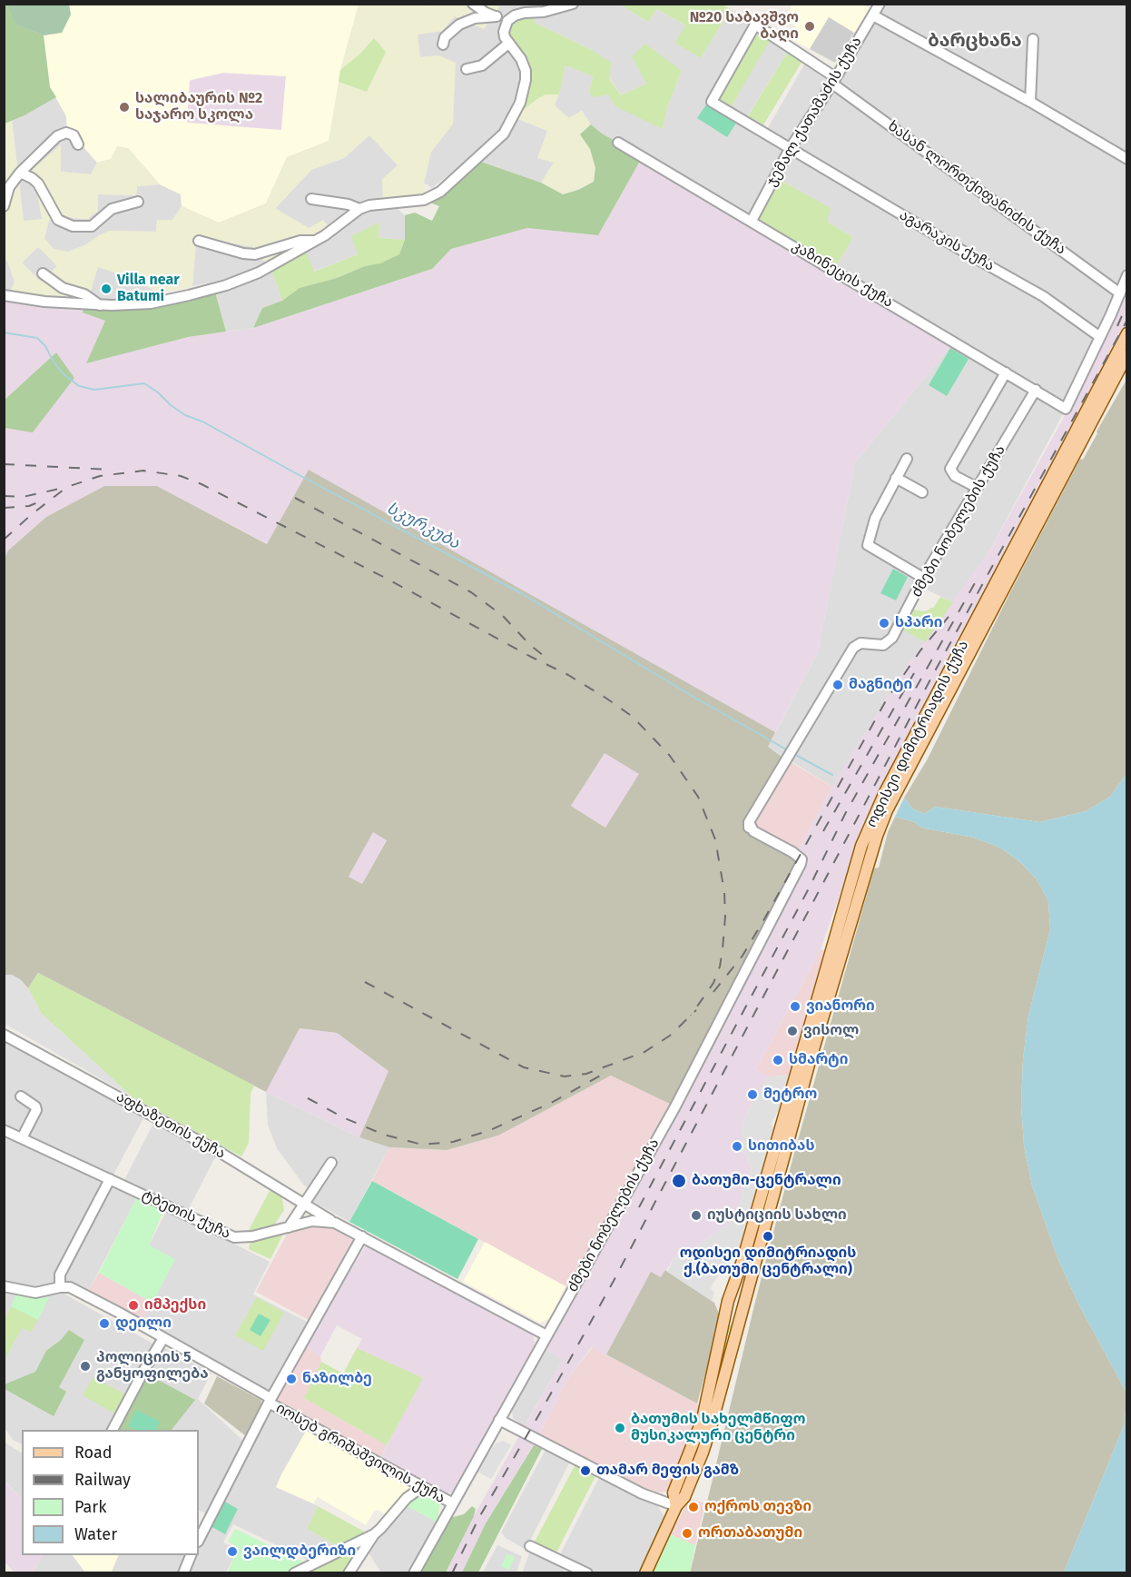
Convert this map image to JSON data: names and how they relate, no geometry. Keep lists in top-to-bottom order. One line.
{"streets":{"main road":["ოდისეი დიმიტრიადის ქუჩა"],"street":["ჯემალ ქათამაძის ქუჩა","ხასან ლორთქიფანიძის ქუჩა","აგარაკის ქუჩა","კაზინეცის ქუჩა","ძმები ნობელების ქუჩა","აფხაზეთის ქუჩა","ტბეთის ქუჩა","იოსებ გრიშაშვილის ქუჩა"]},"crossings":[["ჯემალ ქათამაძის ქუჩა","ხასან ლორთქიფანიძის ქუჩა"],["ჯემალ ქათამაძის ქუჩა","აგარაკის ქუჩა"],["ჯემალ ქათამაძის ქუჩა","კაზინეცის ქუჩა"],["ხასან ლორთქიფანიძის ქუჩა","აგარაკის ქუჩა"],["აგარაკის ქუჩა","კაზინეცის ქუჩა"],["კაზინეცის ქუჩა","ძმები ნობელების ქუჩა"],["ძმები ნობელების ქუჩა","ტბეთის ქუჩა"],["ძმები ნობელების ქუჩა","იოსებ გრიშაშვილის ქუჩა"],["აფხაზეთის ქუჩა","ტბეთის ქუჩა"]],"districts":["ბარცხანა"],"water":["სკურკუბა"],"places":["№20 საბავშვო ბაღი","სალიბაურის №2 საჯარო სკოლა","Villa near Batumi","სპარი","მაგნიტი","ვიანორი","ვისოლ","სმარტი","მეტრო","სითიბას","ბათუმი-ცენტრალი","იუსტიციის სახლი","ოდისეი დიმიტრიადის ქ.(ბათუმი ცენტრალი)","იმპექსი","დეილი","პოლიციის 5 განყოფილება","ნაზილბე","ბათუმის სახელმწიფო მუსიკალური ცენტრი","თამარ მეფის გამზ","ოქროს თევზი","ორთაბათუმი","ვაილდბერიზი"],"legend":["Road","Railway","Park","Water"]}
